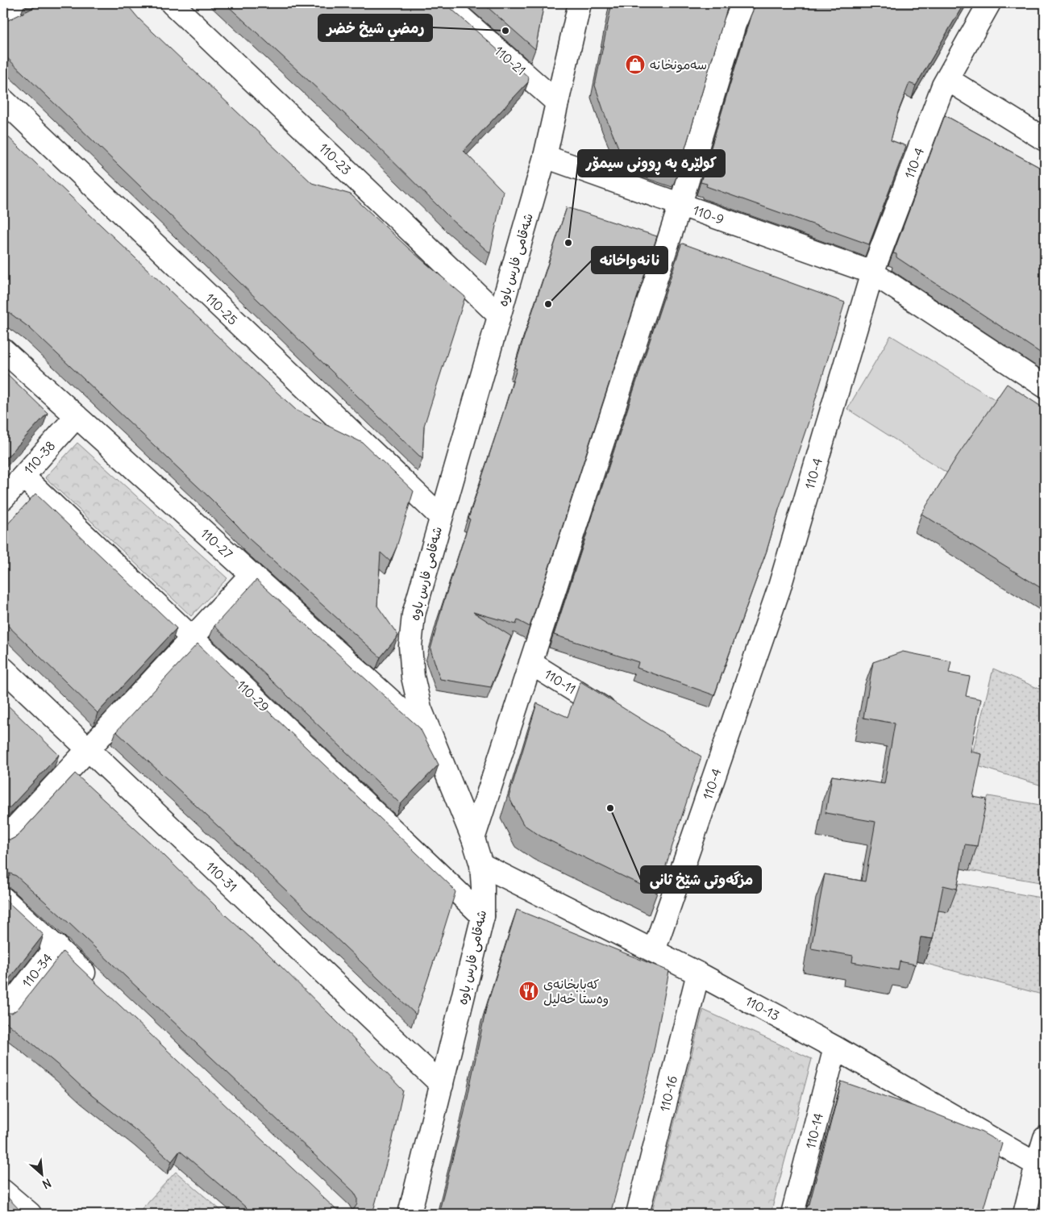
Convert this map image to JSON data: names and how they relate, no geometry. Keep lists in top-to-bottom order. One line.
{"streets":{"street":["110-21","110-23","110-4","110-9","شەقامی فارس باوە","110-25","110-38","110-27","110-11","110-29","110-31","110-34","110-13","110-16","110-14"]},"crossings":[["110-21","شەقامی فارس باوە"],["110-23","شەقامی فارس باوە"],["110-4","110-9"],["110-4","110-13"],["110-9","شەقامی فارس باوە"],["شەقامی فارس باوە","110-25"],["شەقامی فارس باوە","110-27"],["شەقامی فارس باوە","110-29"],["شەقامی فارس باوە","110-31"],["شەقامی فارس باوە","110-13"],["110-38","110-27"],["110-38","110-29"],["110-13","110-16"],["110-13","110-14"]],"places":{"other":["رمضي شيخ خضر","کولێرە بە ڕوونی سیمۆر","نانەواخانە","مزگەوتی شێخ ثانی"],"shop":["سەمونخانە"],"restaurant":["کەبابخانەی وەستا خەلیل"]},"north":"bottom right"}
